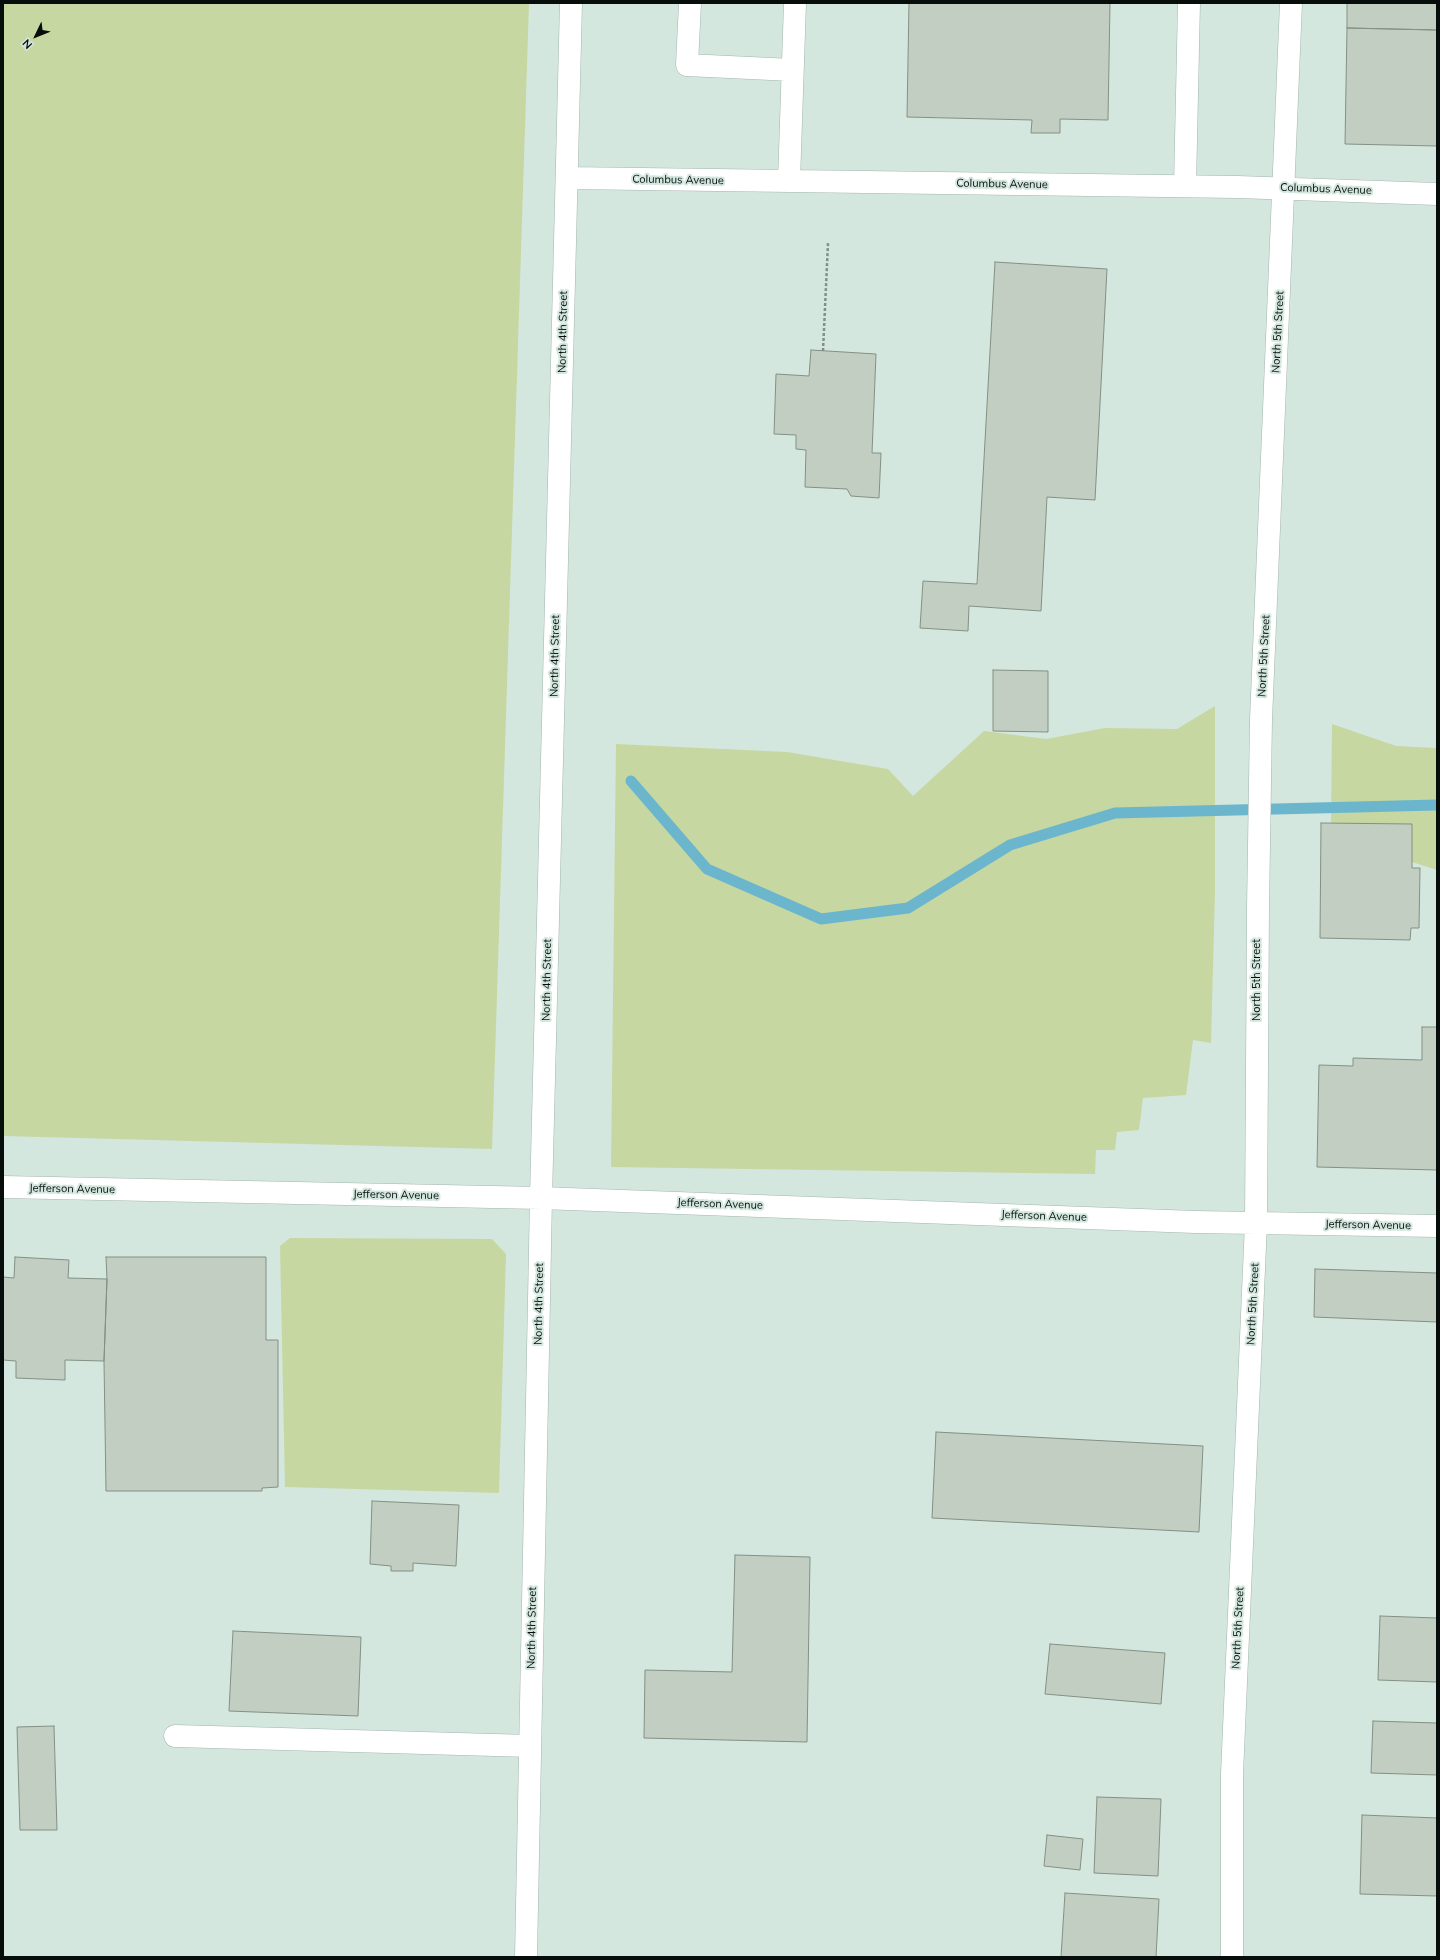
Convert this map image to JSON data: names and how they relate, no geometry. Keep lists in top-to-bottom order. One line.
{"streets":{"street":["Columbus Avenue","North 4th Street","North 5th Street","Jefferson Avenue"]},"crossings":[["Columbus Avenue","North 4th Street"],["Columbus Avenue","North 5th Street"],["North 4th Street","Jefferson Avenue"],["North 5th Street","Jefferson Avenue"]],"north":"bottom left"}
